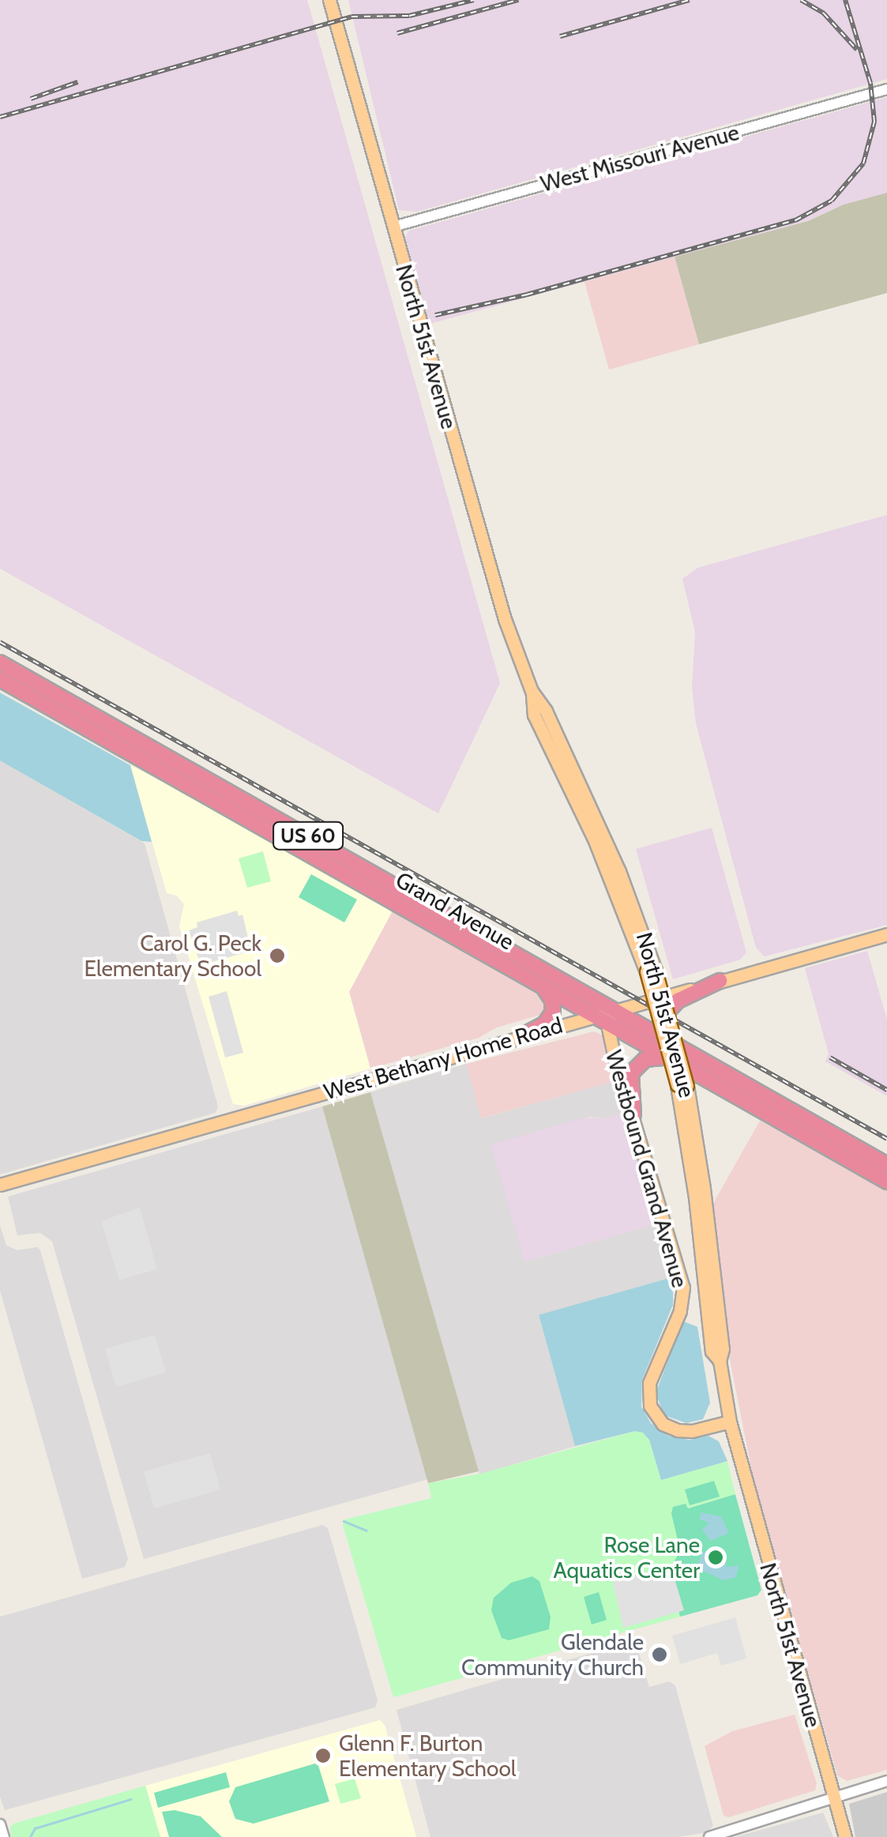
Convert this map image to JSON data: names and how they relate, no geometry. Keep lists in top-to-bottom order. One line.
{"streets":{"highway":["US 60","Grand Avenue"],"main road":["North 51st Avenue","West Bethany Home Road","Westbound Grand Avenue"],"street":["West Missouri Avenue"]},"crossings":[["West Missouri Avenue","North 51st Avenue"],["North 51st Avenue","Westbound Grand Avenue"],["Grand Avenue","West Bethany Home Road"]],"places":["Carol G. Peck Elementary School","Rose Lane Aquatics Center","Glendale Community Church","Glenn F. Burton Elementary School"]}
